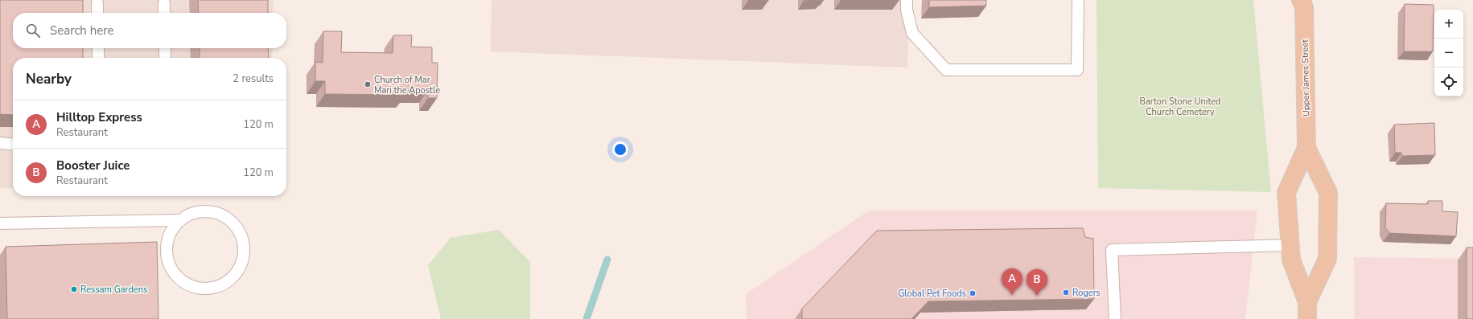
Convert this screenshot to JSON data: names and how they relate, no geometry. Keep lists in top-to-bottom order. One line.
{"streets":{"main road":["Upper James Street"]},"parks":["Barton Stone United Church Cemetery"],"places":["Church of Mar Mari the Apostle","Ressam Gardens","Rogers","Global Pet Foods"],"page":{"map_buttons":["+","−"],"search":"Search here","heading":["Nearby","2 results"],"list":[{"mark":"A","name":"Hilltop Express","note":"Restaurant","value":"120 m"},{"mark":"B","name":"Booster Juice","note":"Restaurant","value":"120 m"}],"pins":["A","B"]}}
